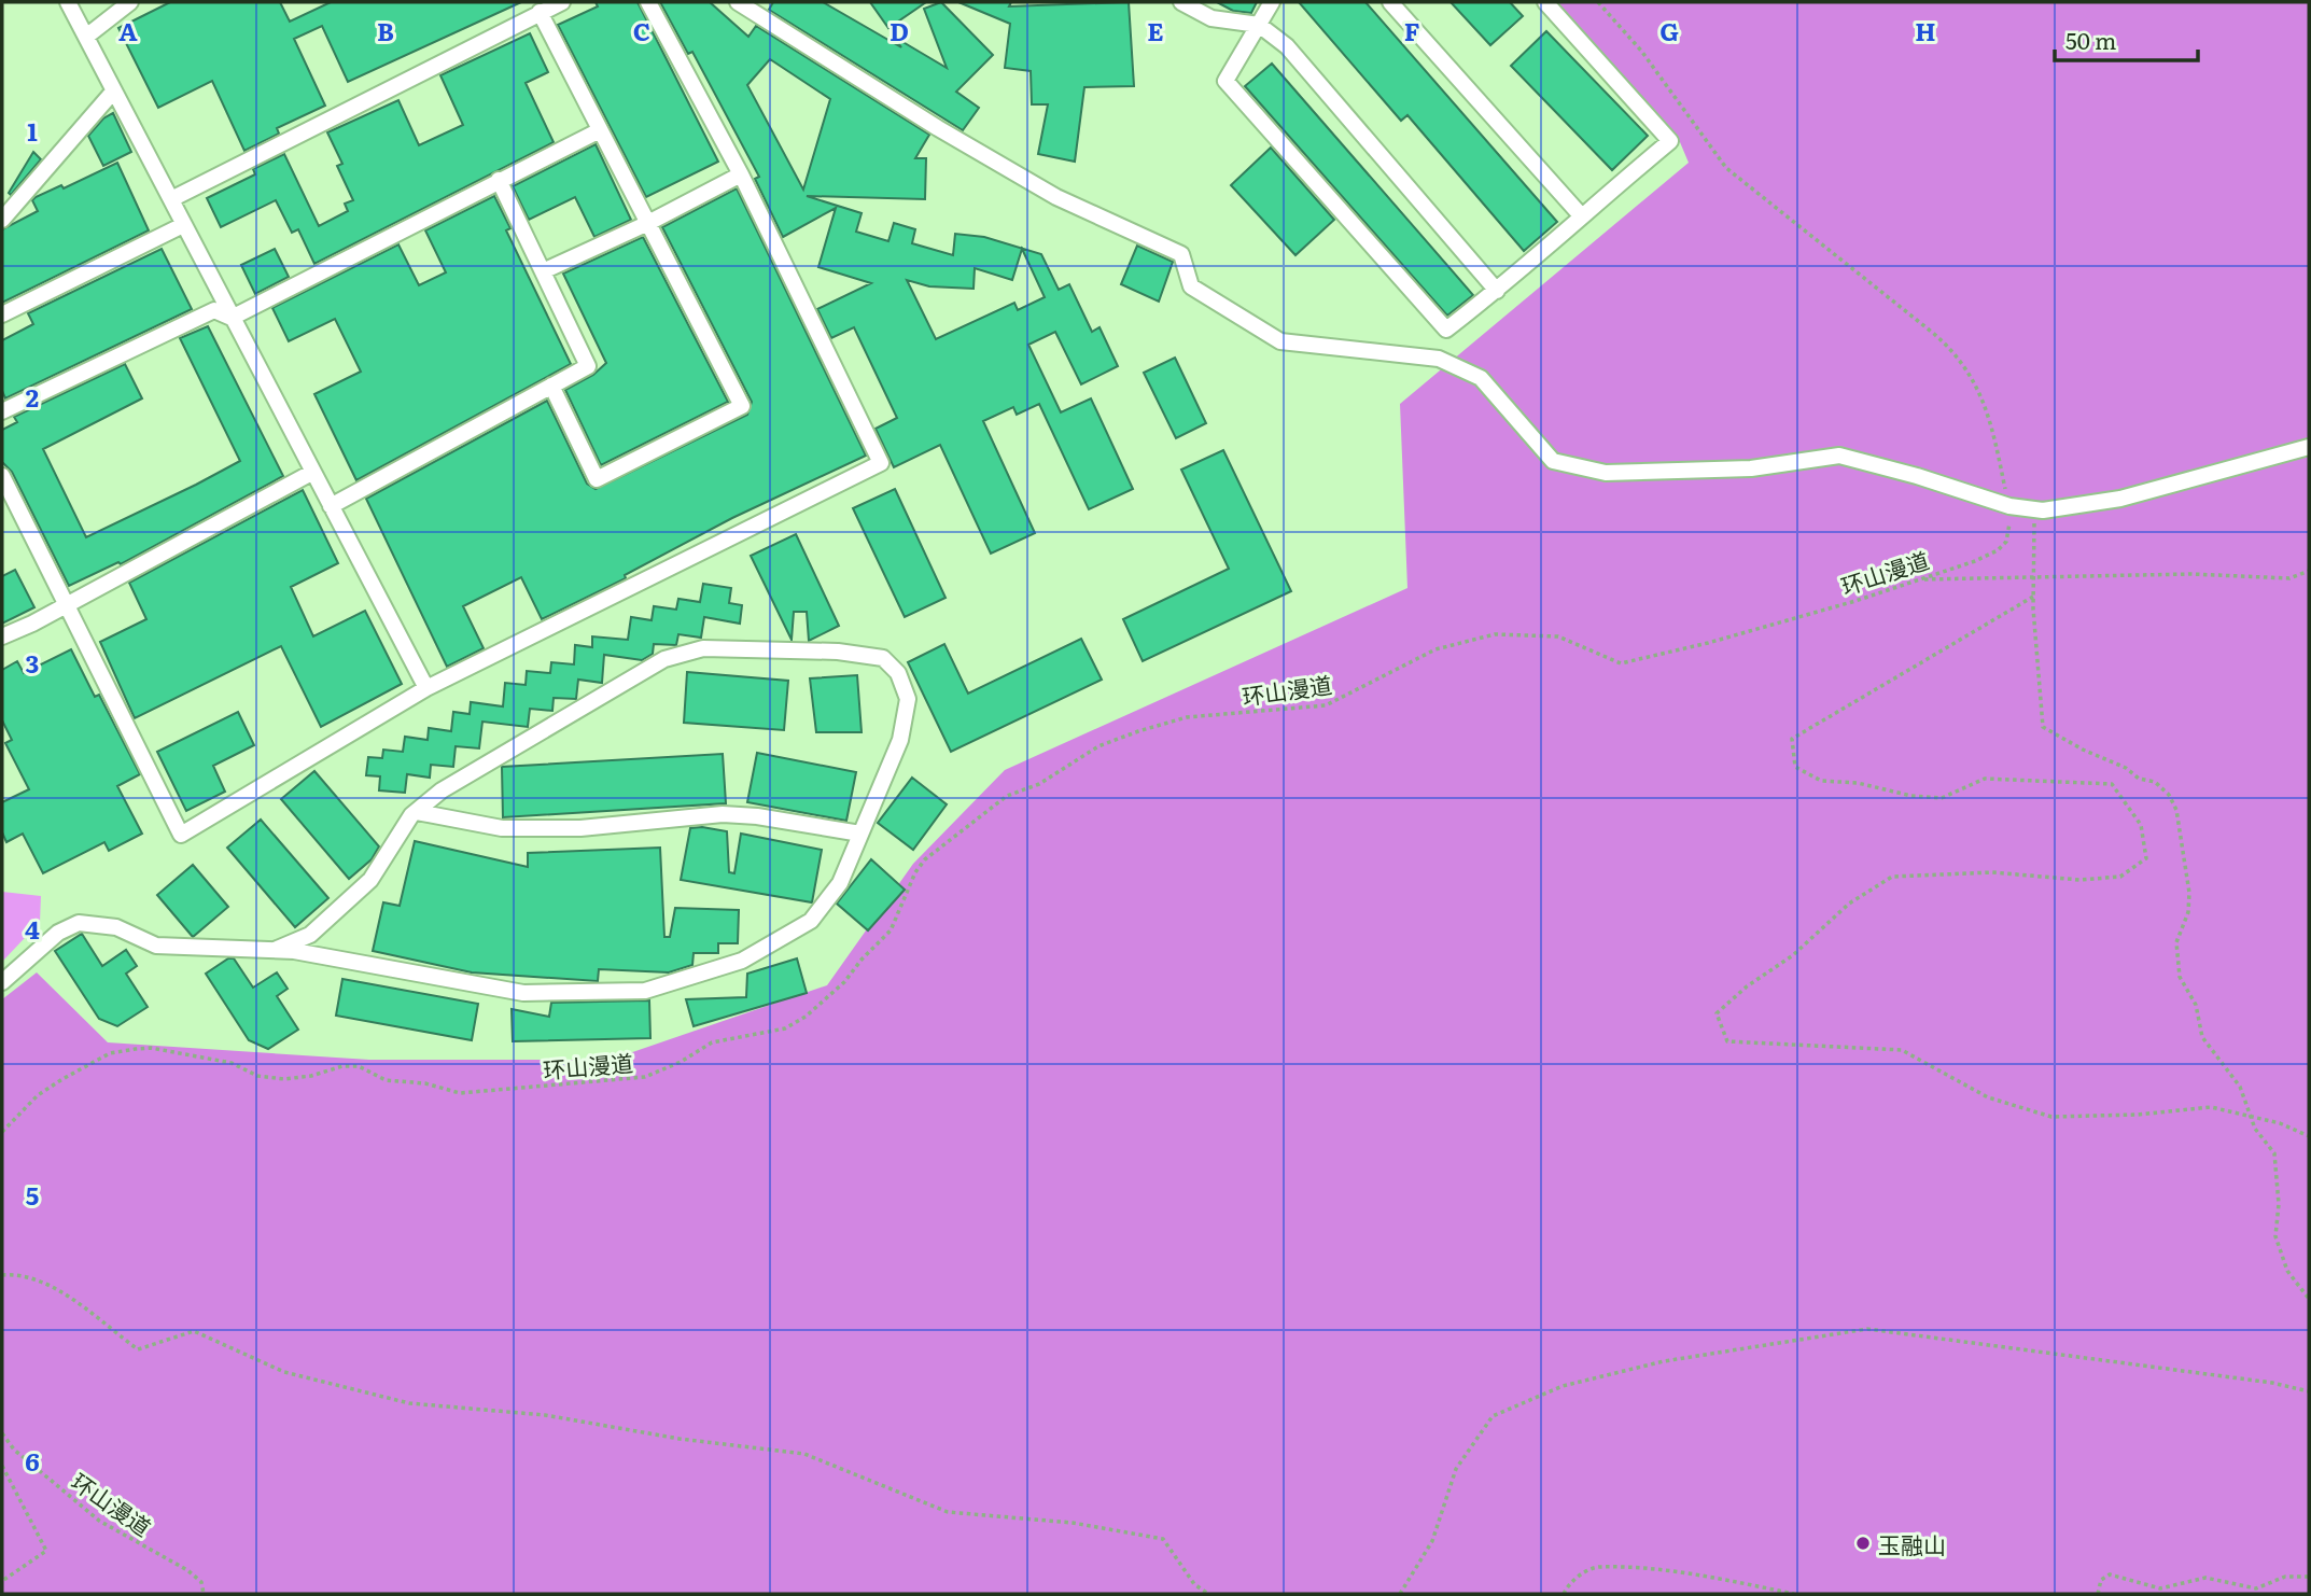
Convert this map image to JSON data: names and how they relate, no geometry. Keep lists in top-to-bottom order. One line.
{"streets":{"path":["环山漫道"]},"places":["玉融山"],"scale_bar":"50 m","grid":{"columns":["A","B","C","D","E","F","G","H"],"rows":["1","2","3","4","5","6"]}}
